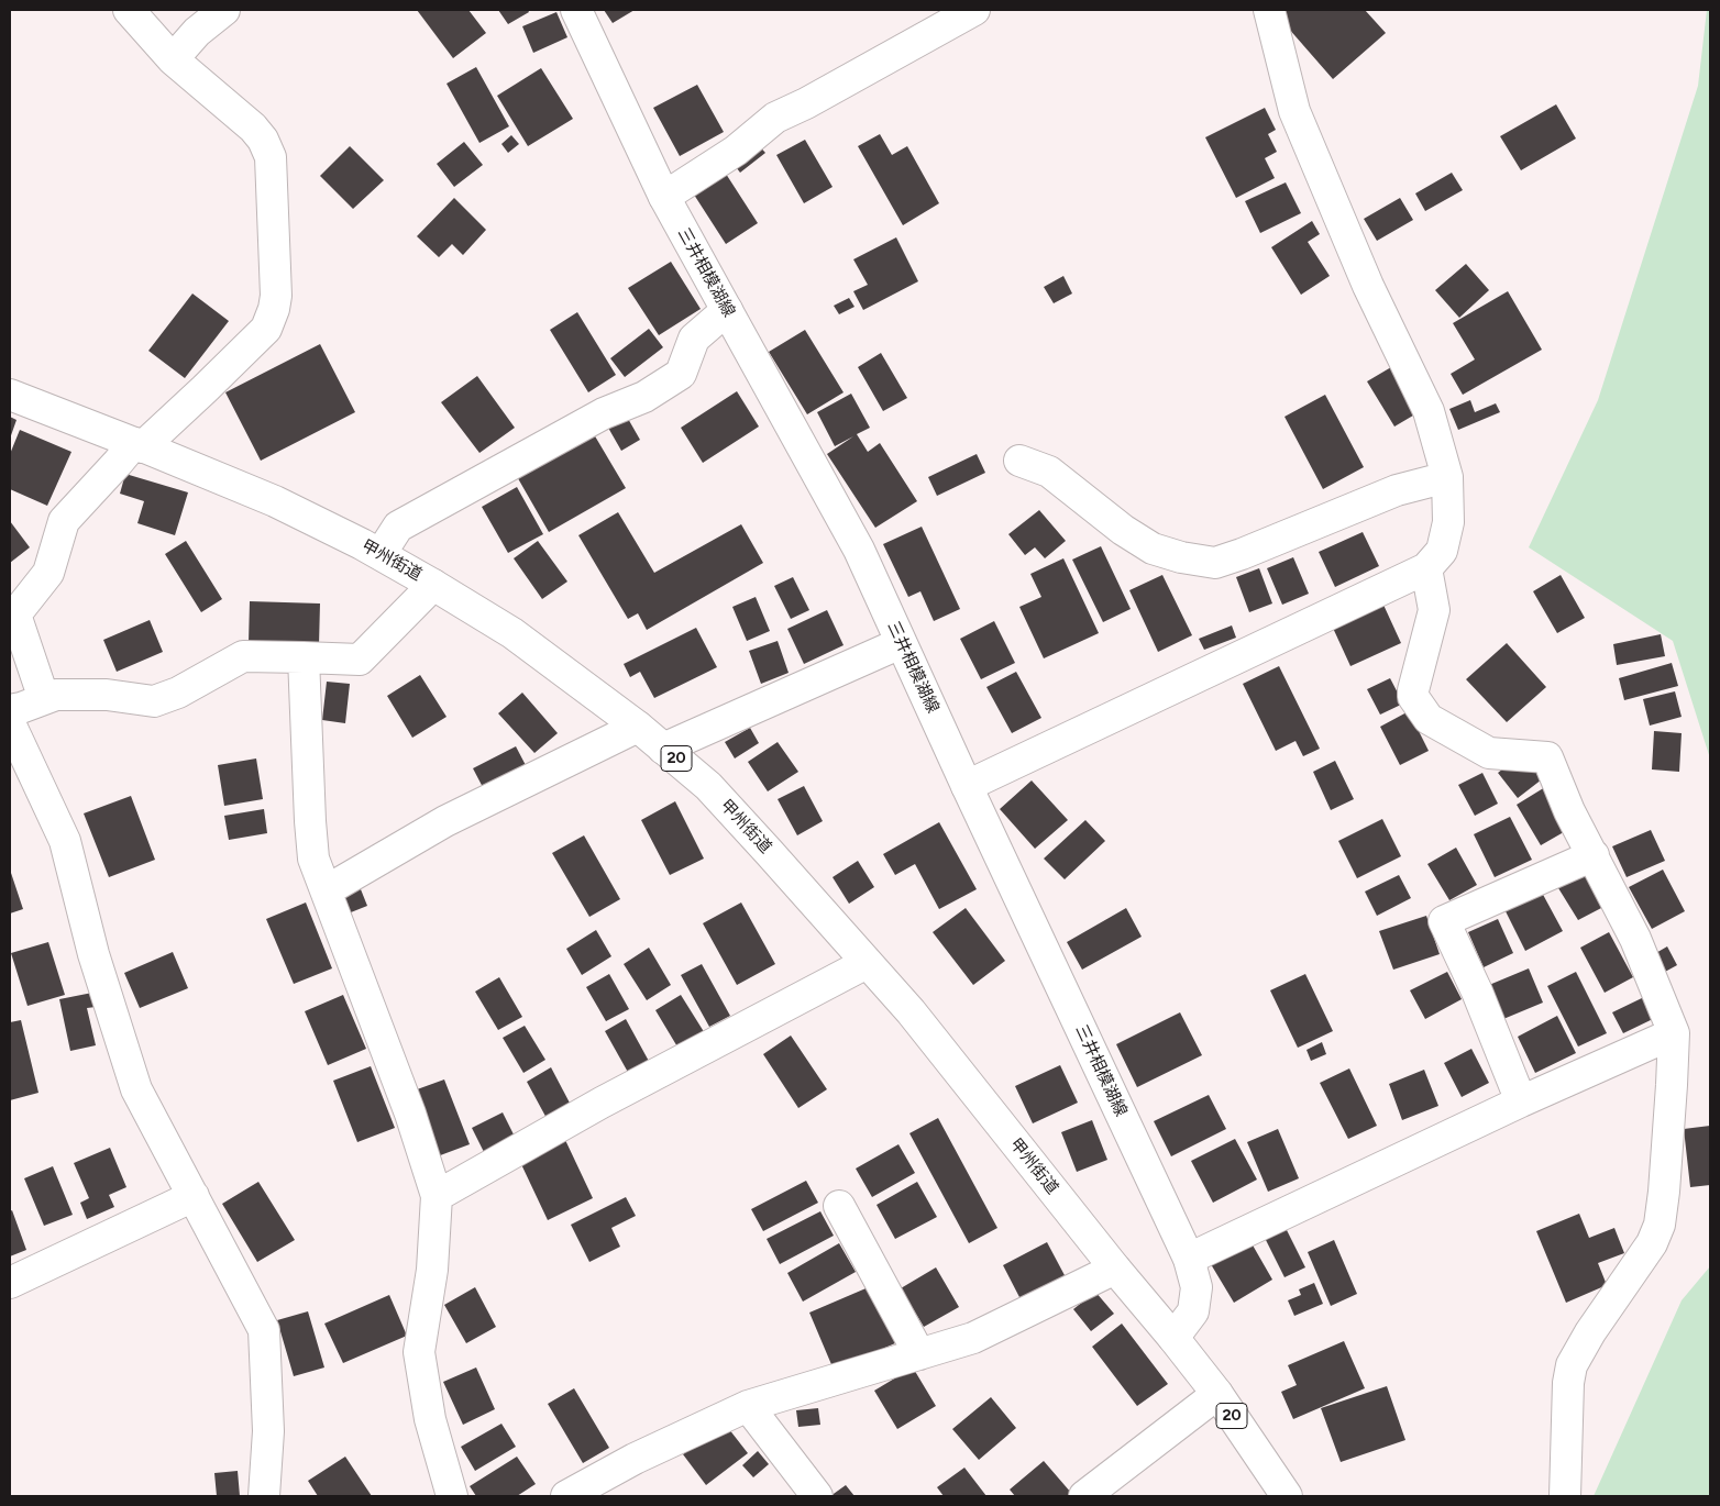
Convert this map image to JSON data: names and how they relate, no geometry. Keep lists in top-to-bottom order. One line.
{"streets":{"main road":["三井相模湖線","甲州街道","20"]},"crossings":[["三井相模湖線","甲州街道"]]}
